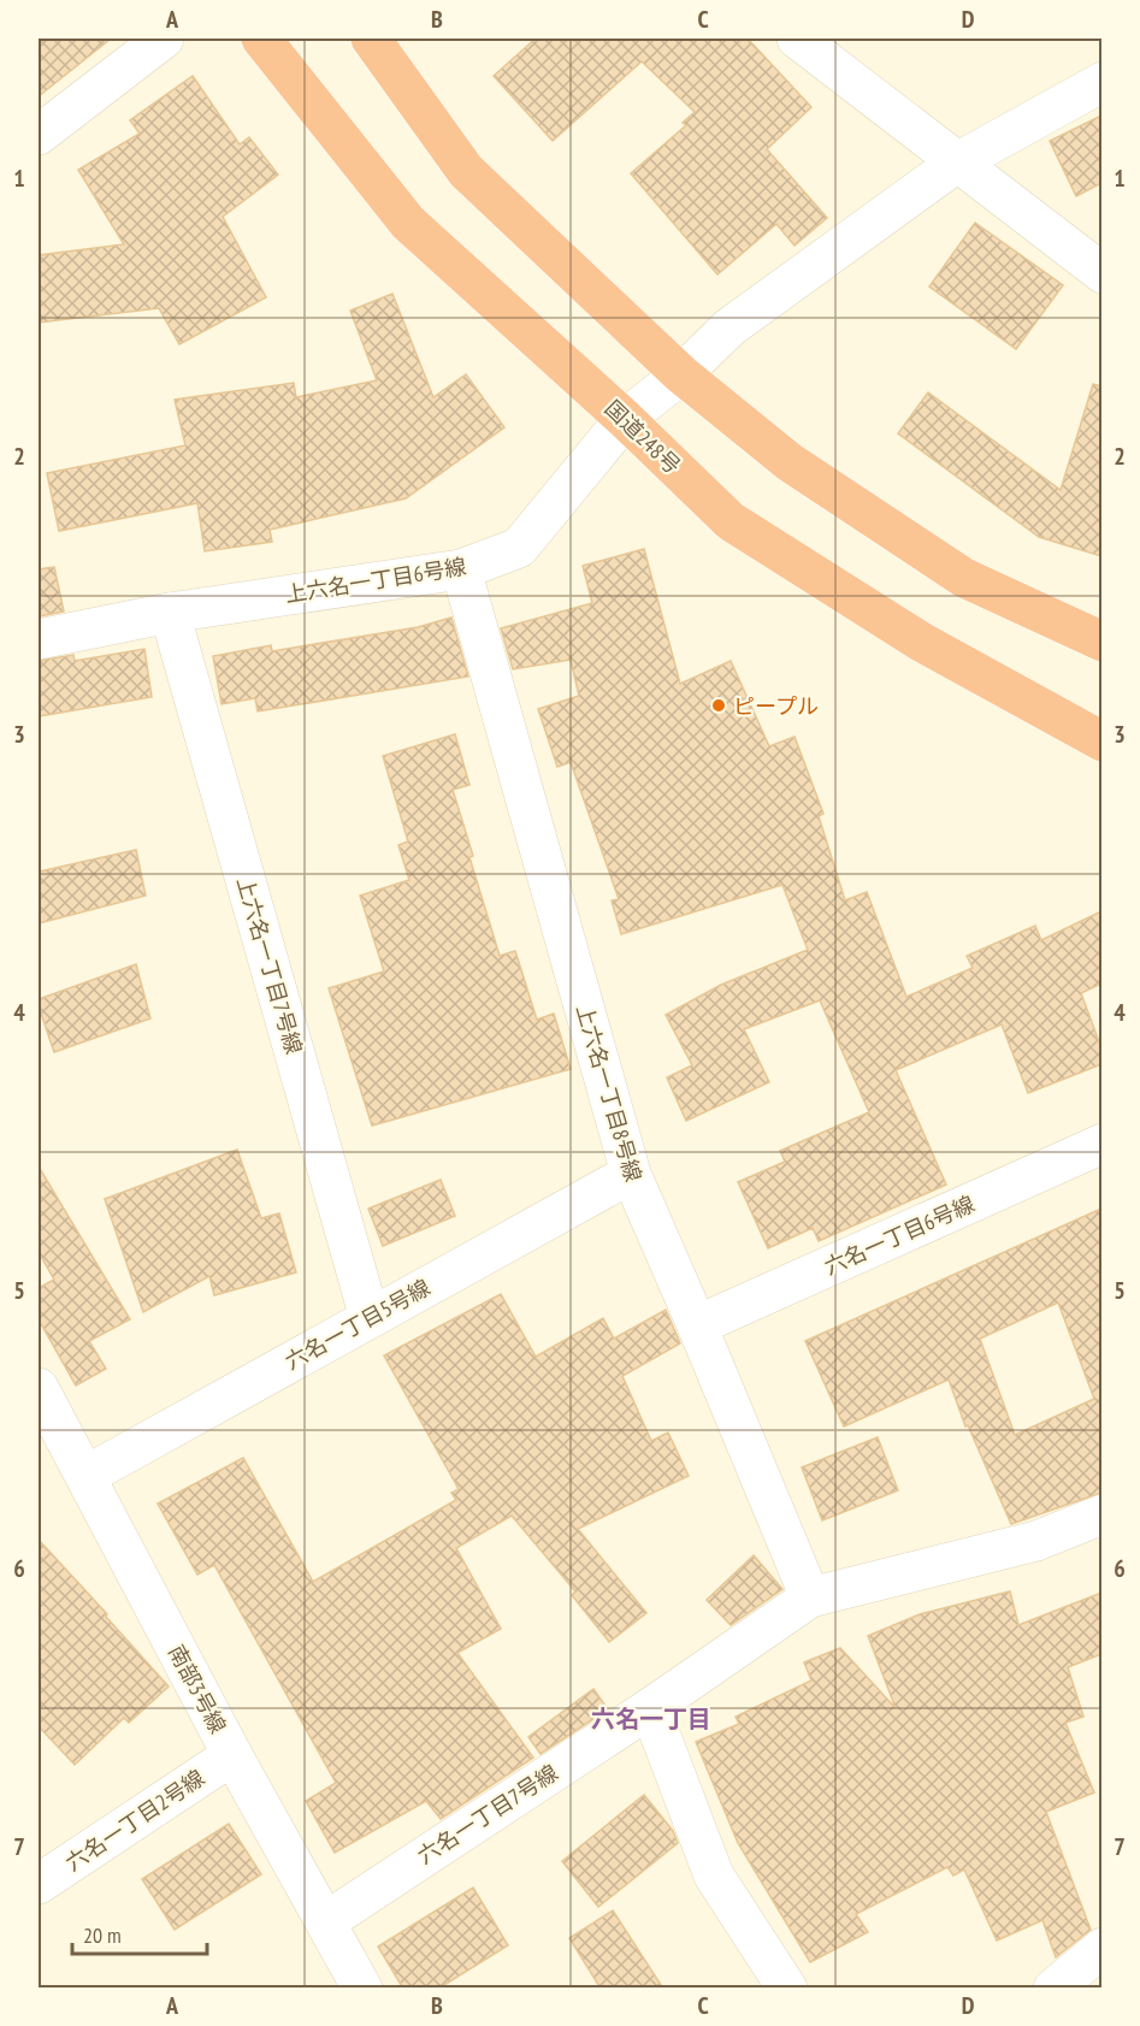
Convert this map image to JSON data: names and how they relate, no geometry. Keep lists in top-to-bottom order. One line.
{"streets":{"highway":["国道248号"],"street":["上六名一丁目6号線","上六名一丁目7号線","上六名一丁目8号線","六名一丁目6号線","六名一丁目5号線","南部3号線","六名一丁目7号線","六名一丁目2号線"]},"crossings":[["国道248号","上六名一丁目6号線"],["上六名一丁目6号線","上六名一丁目7号線"],["上六名一丁目6号線","上六名一丁目8号線"],["上六名一丁目7号線","六名一丁目5号線"],["上六名一丁目8号線","六名一丁目6号線"],["上六名一丁目8号線","六名一丁目5号線"],["上六名一丁目8号線","六名一丁目7号線"],["六名一丁目5号線","南部3号線"],["南部3号線","六名一丁目7号線"],["南部3号線","六名一丁目2号線"]],"districts":["六名一丁目"],"places":["ピープル"],"scale_bar":"20 m","grid":{"columns":["A","B","C","D"],"rows":["1","2","3","4","5","6","7"]}}
